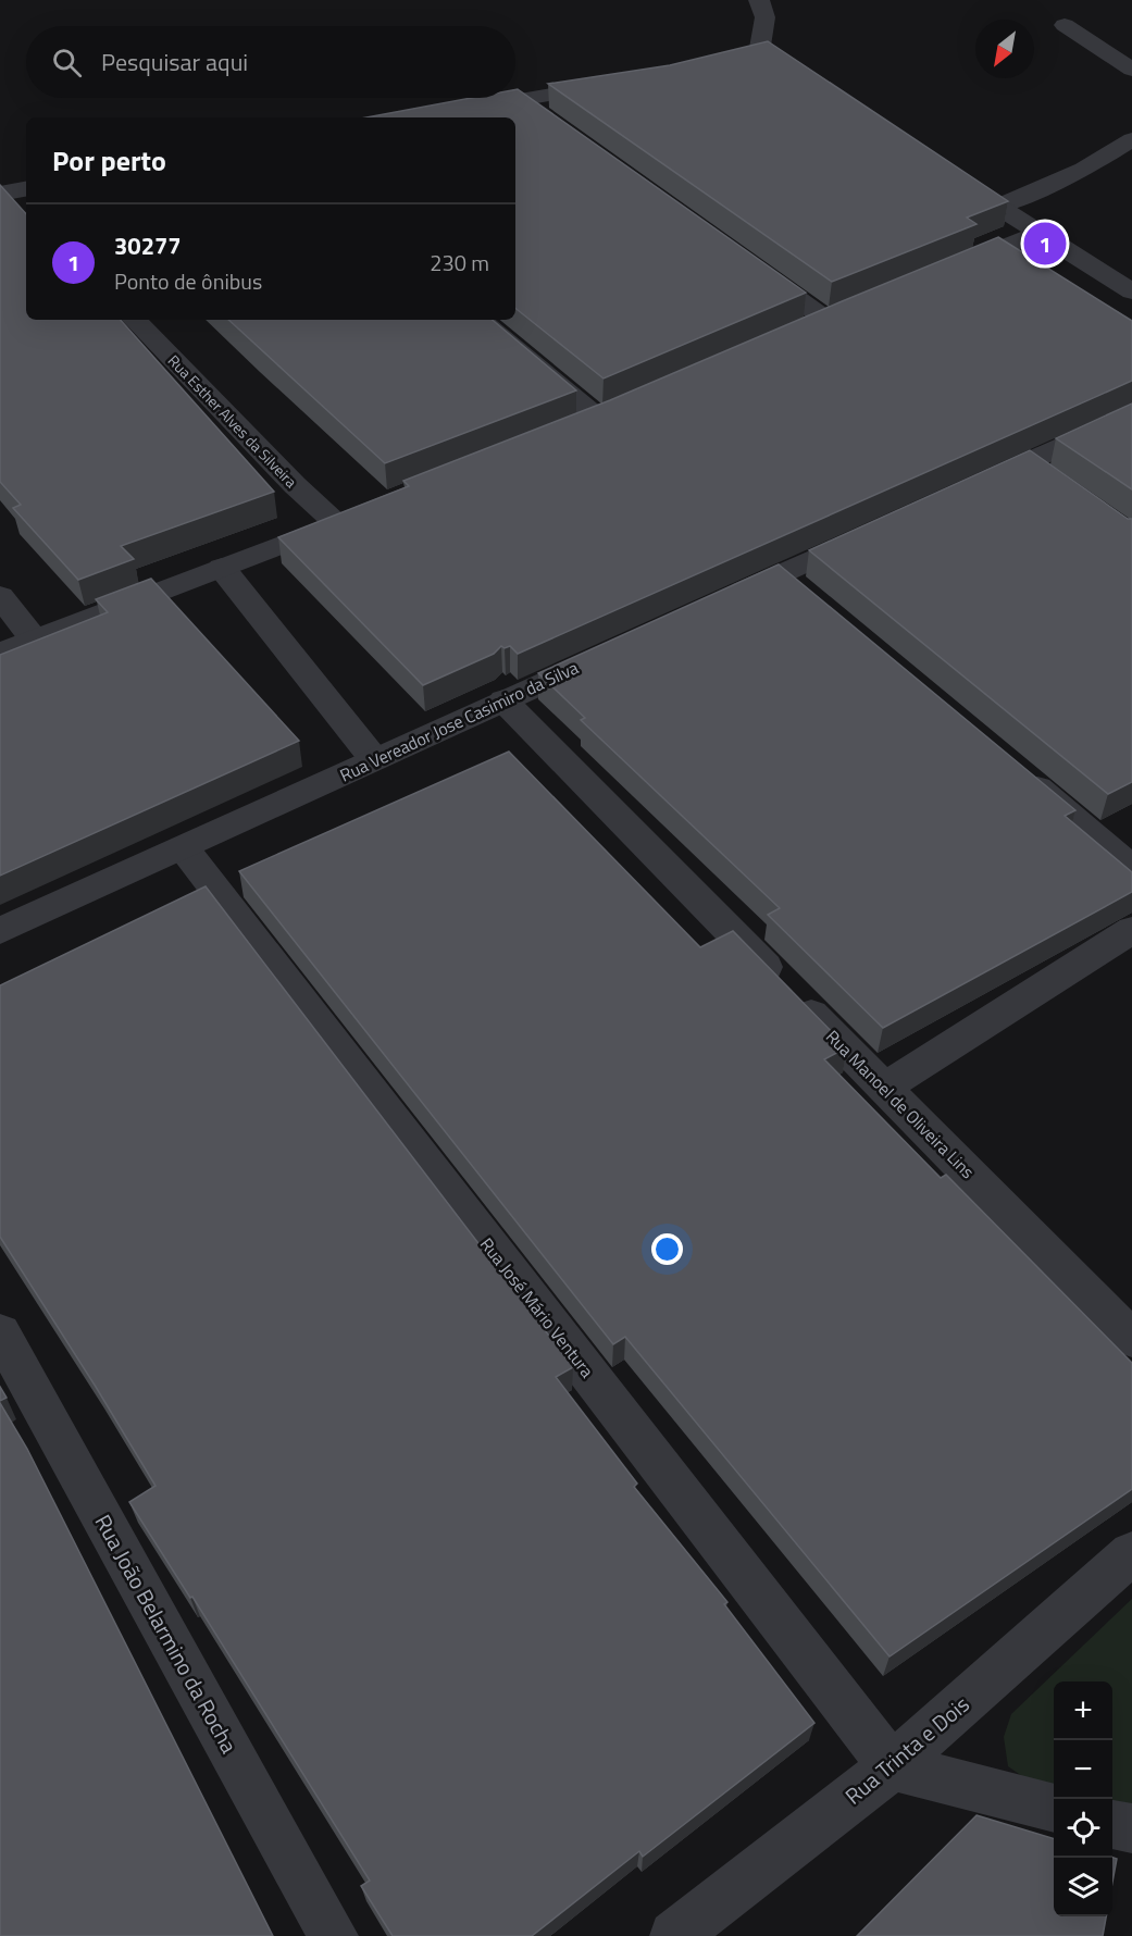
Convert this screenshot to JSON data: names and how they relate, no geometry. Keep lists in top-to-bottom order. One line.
{"streets":{"street":["Rua Esther Alves da Silveira","Rua Vereador Jose Casimiro da Silva","Rua Manoel de Oliveira Lins","Rua José Mário Ventura","Rua João Belarmino da Rocha","Rua Trinta e Dois"]},"crossings":[["Rua Vereador Jose Casimiro da Silva","Rua Manoel de Oliveira Lins"],["Rua Vereador Jose Casimiro da Silva","Rua José Mário Ventura"],["Rua José Mário Ventura","Rua Trinta e Dois"]],"north":"bottom left","page":{"search":"Pesquisar aqui","heading":"Por perto","list":[{"mark":"1","name":"30277","note":"Ponto de ônibus","value":"230 m"}],"pins":"1","map_buttons":["+","−"]}}
